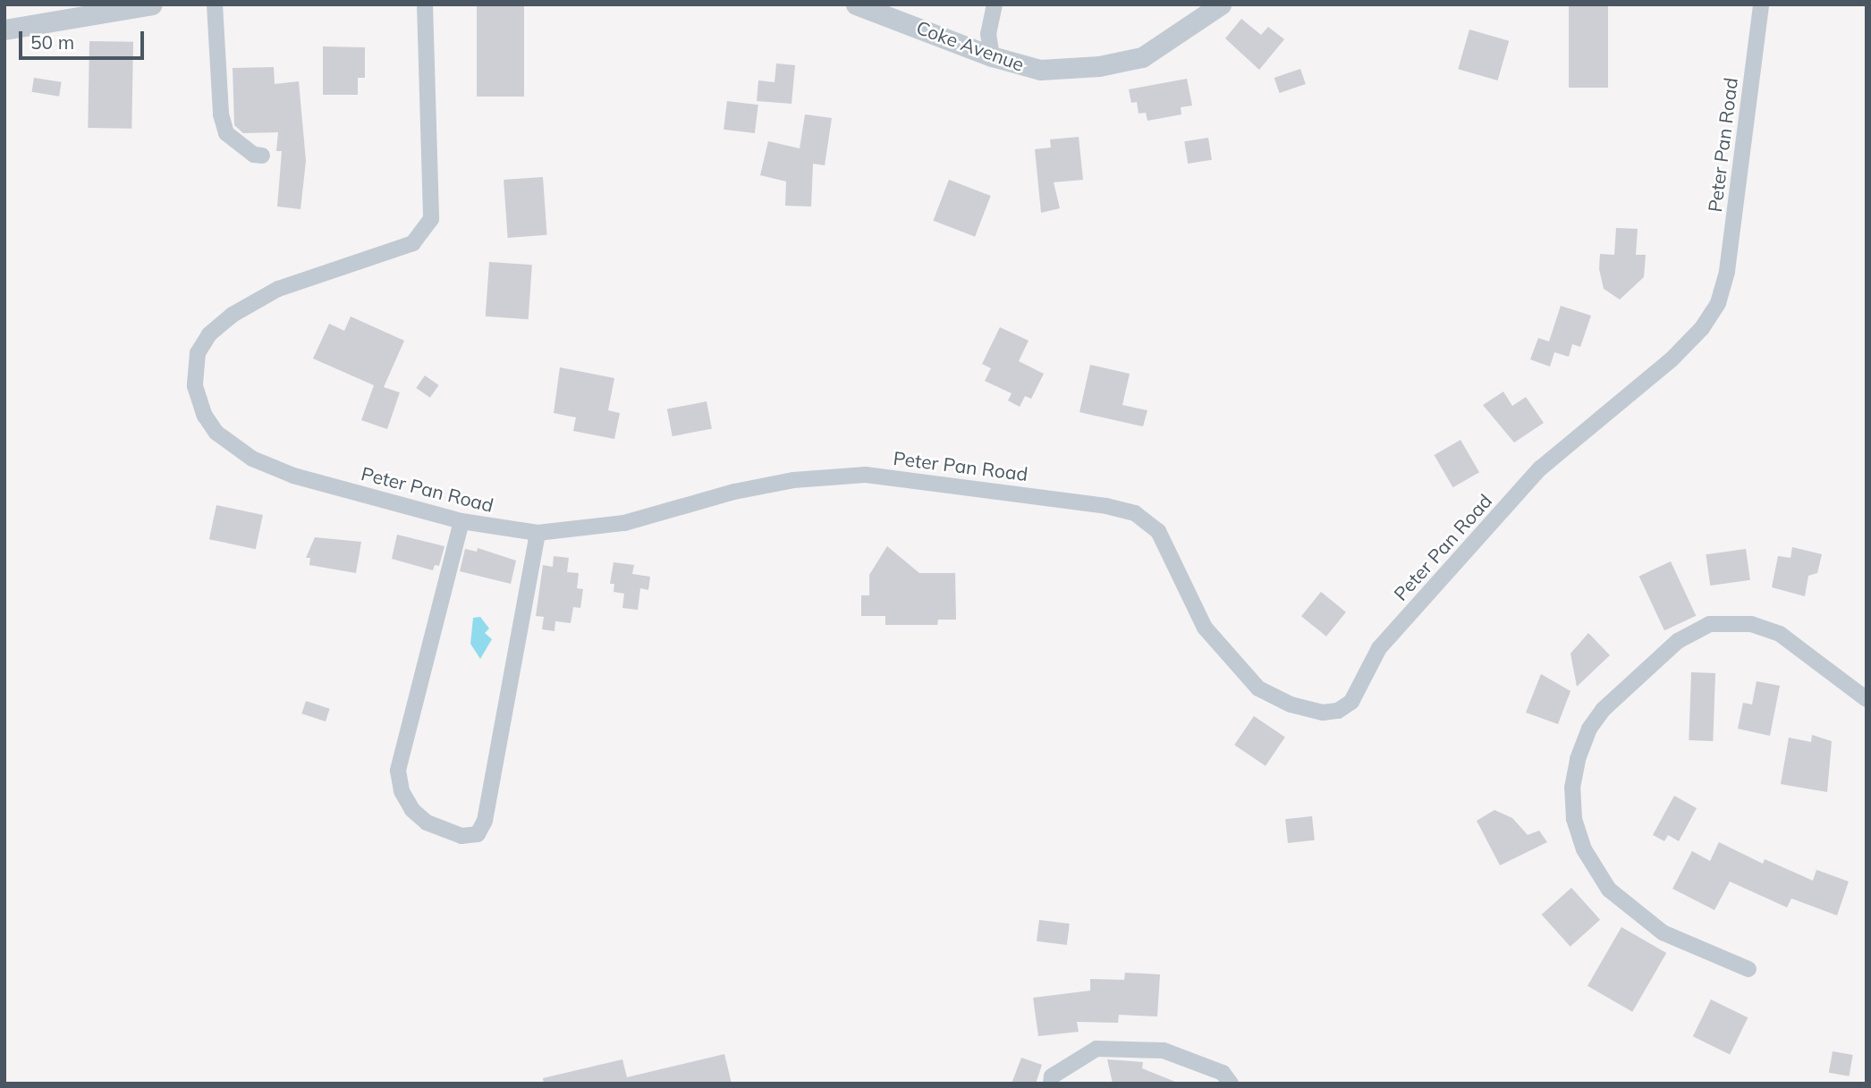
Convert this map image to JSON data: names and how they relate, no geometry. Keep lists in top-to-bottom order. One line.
{"streets":{"street":["Coke Avenue","Peter Pan Road"]},"scale_bar":"50 m"}
